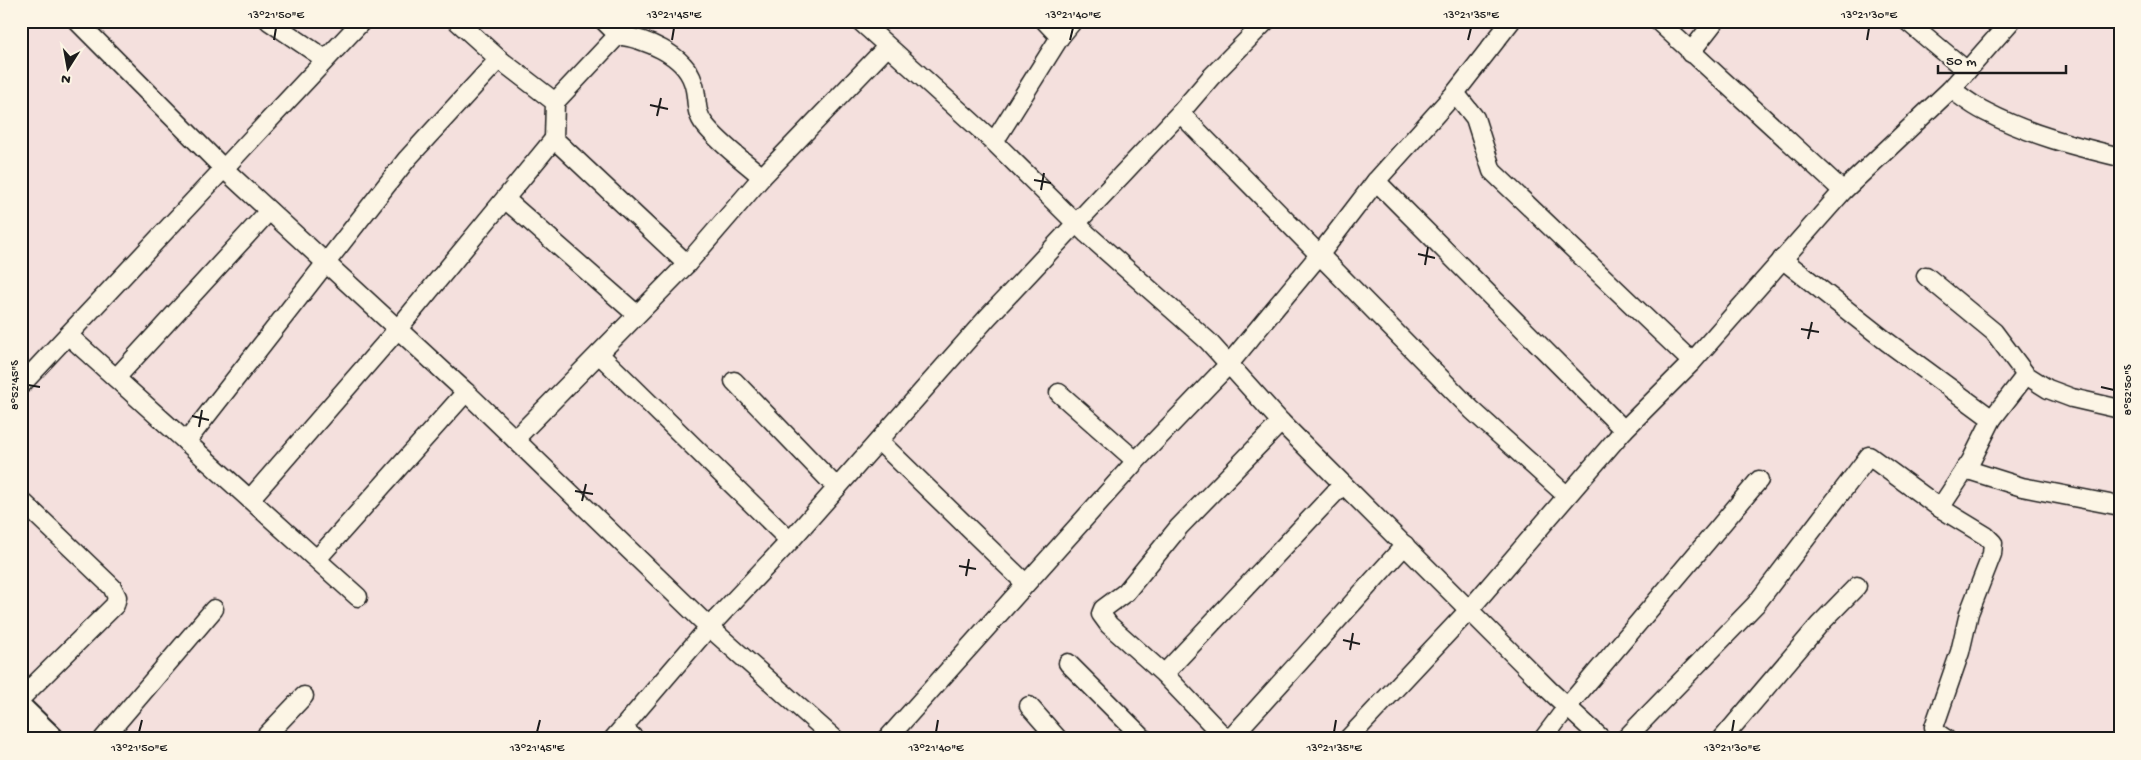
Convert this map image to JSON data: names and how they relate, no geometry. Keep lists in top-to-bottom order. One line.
{"scale_bar":"50 m","north":"bottom","coordinates":["13°21'50\"E","13°21'45\"E","13°21'40\"E","13°21'35\"E","13°21'30\"E","8°52'45\"S","8°52'50\"S"]}
